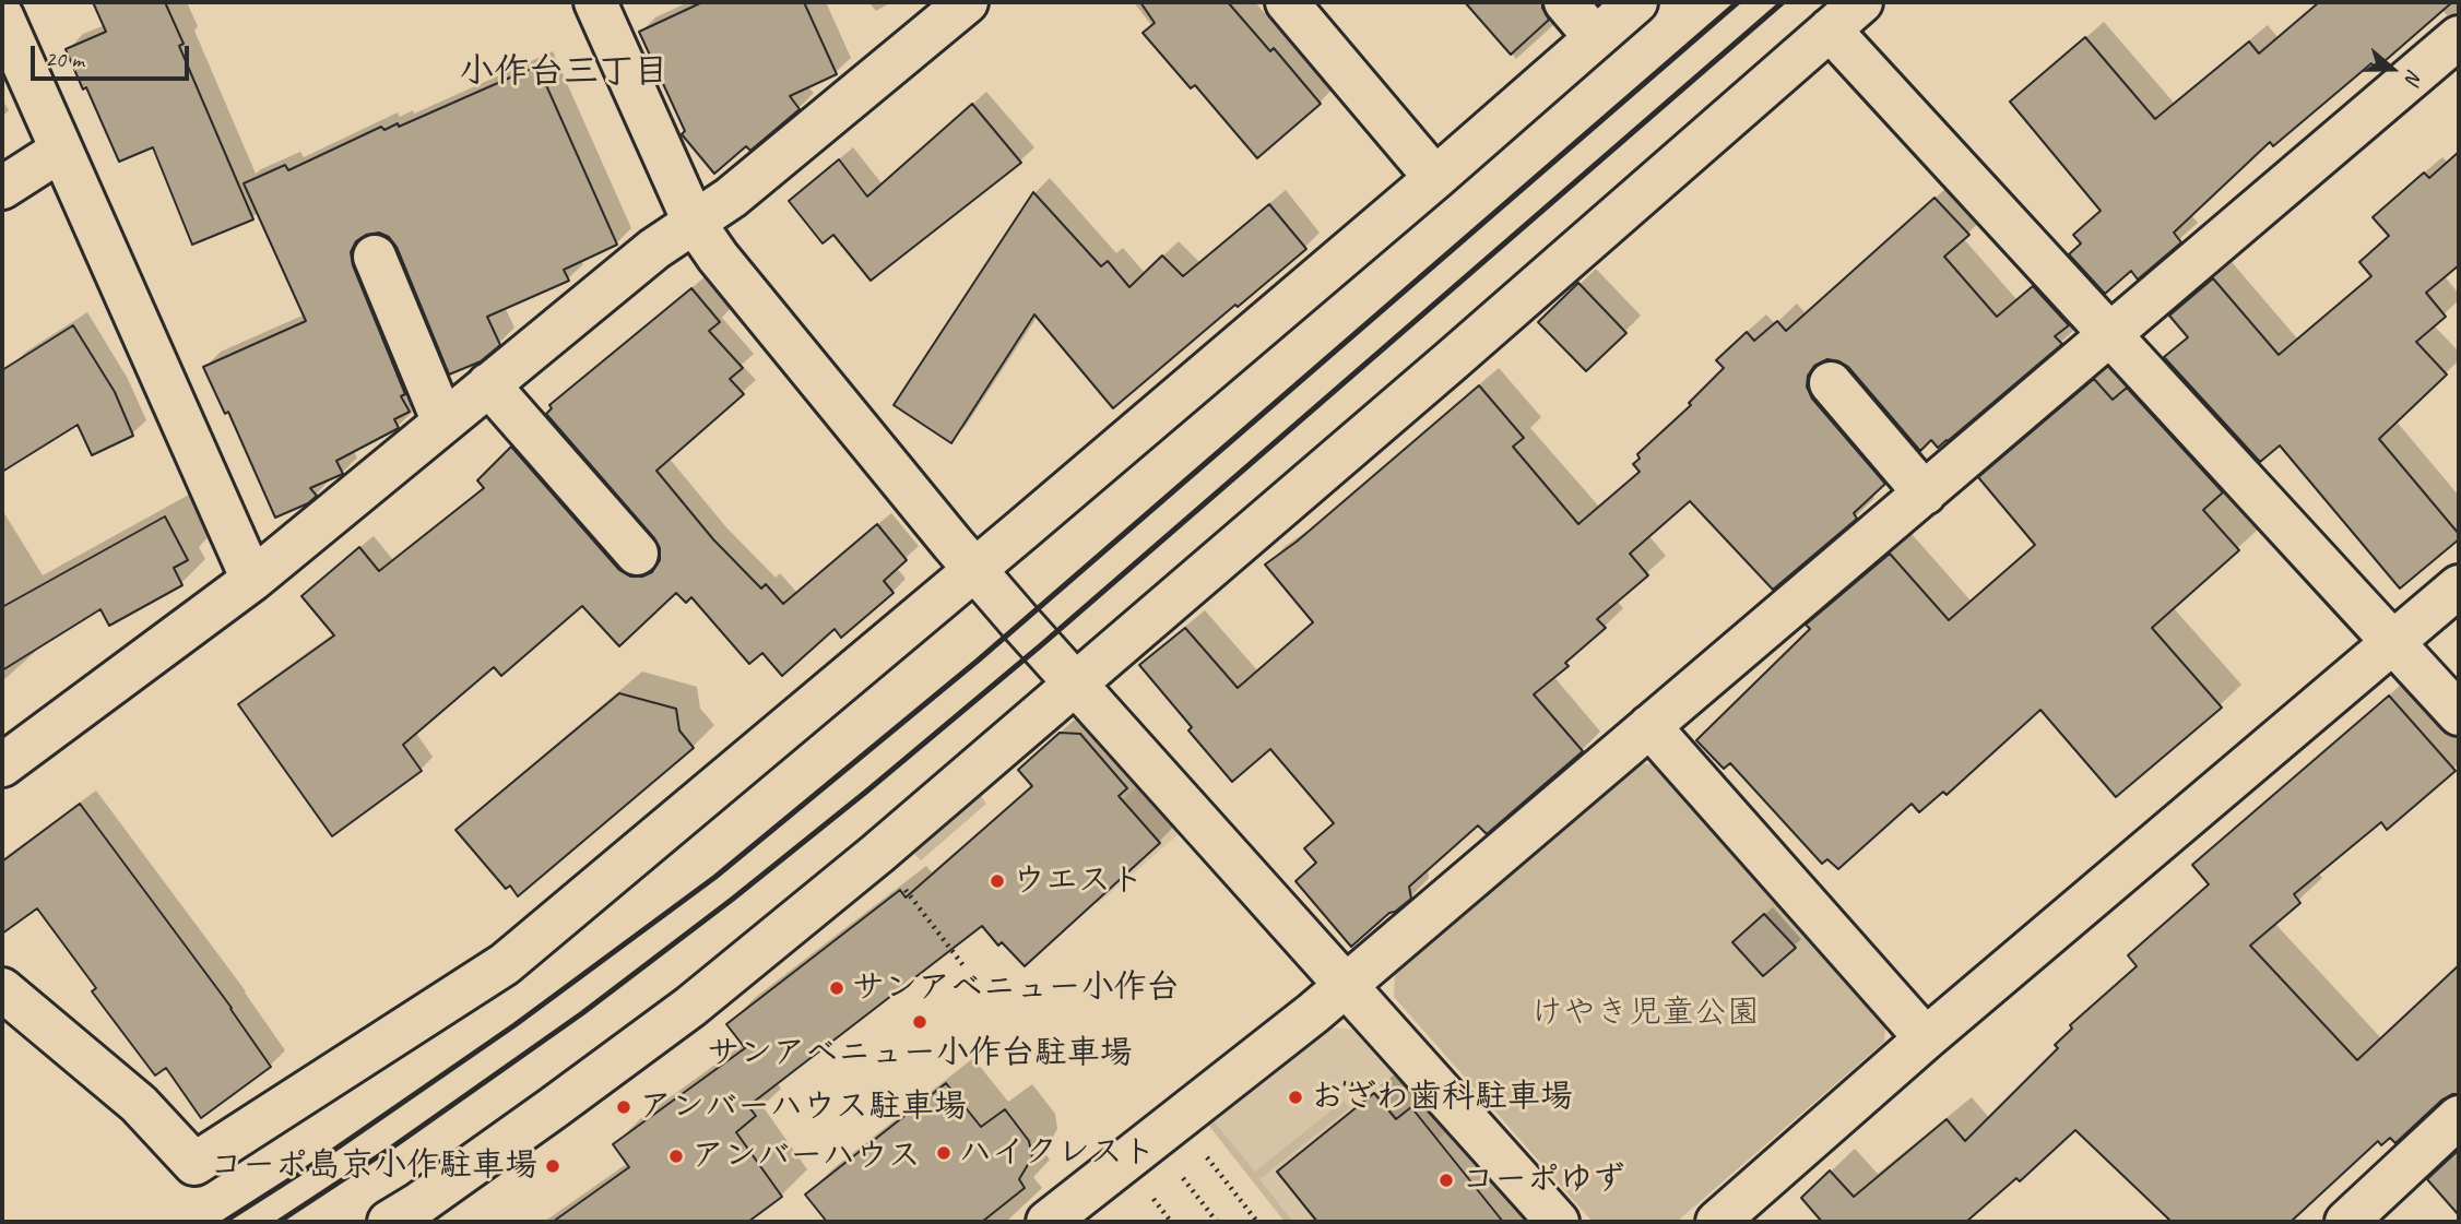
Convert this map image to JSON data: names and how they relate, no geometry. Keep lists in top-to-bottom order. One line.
{"districts":["小作台三丁目"],"parks":["けやき児童公園"],"places":["ウエスト","サンアベニュー小作台","サンアベニュー小作台駐車場","おざわ歯科駐車場","アンバーハウス駐車場","ハイクレスト","アンバーハウス","コーポ島京小作駐車場","コーポゆず"],"scale_bar":"20 m","north":"right"}
